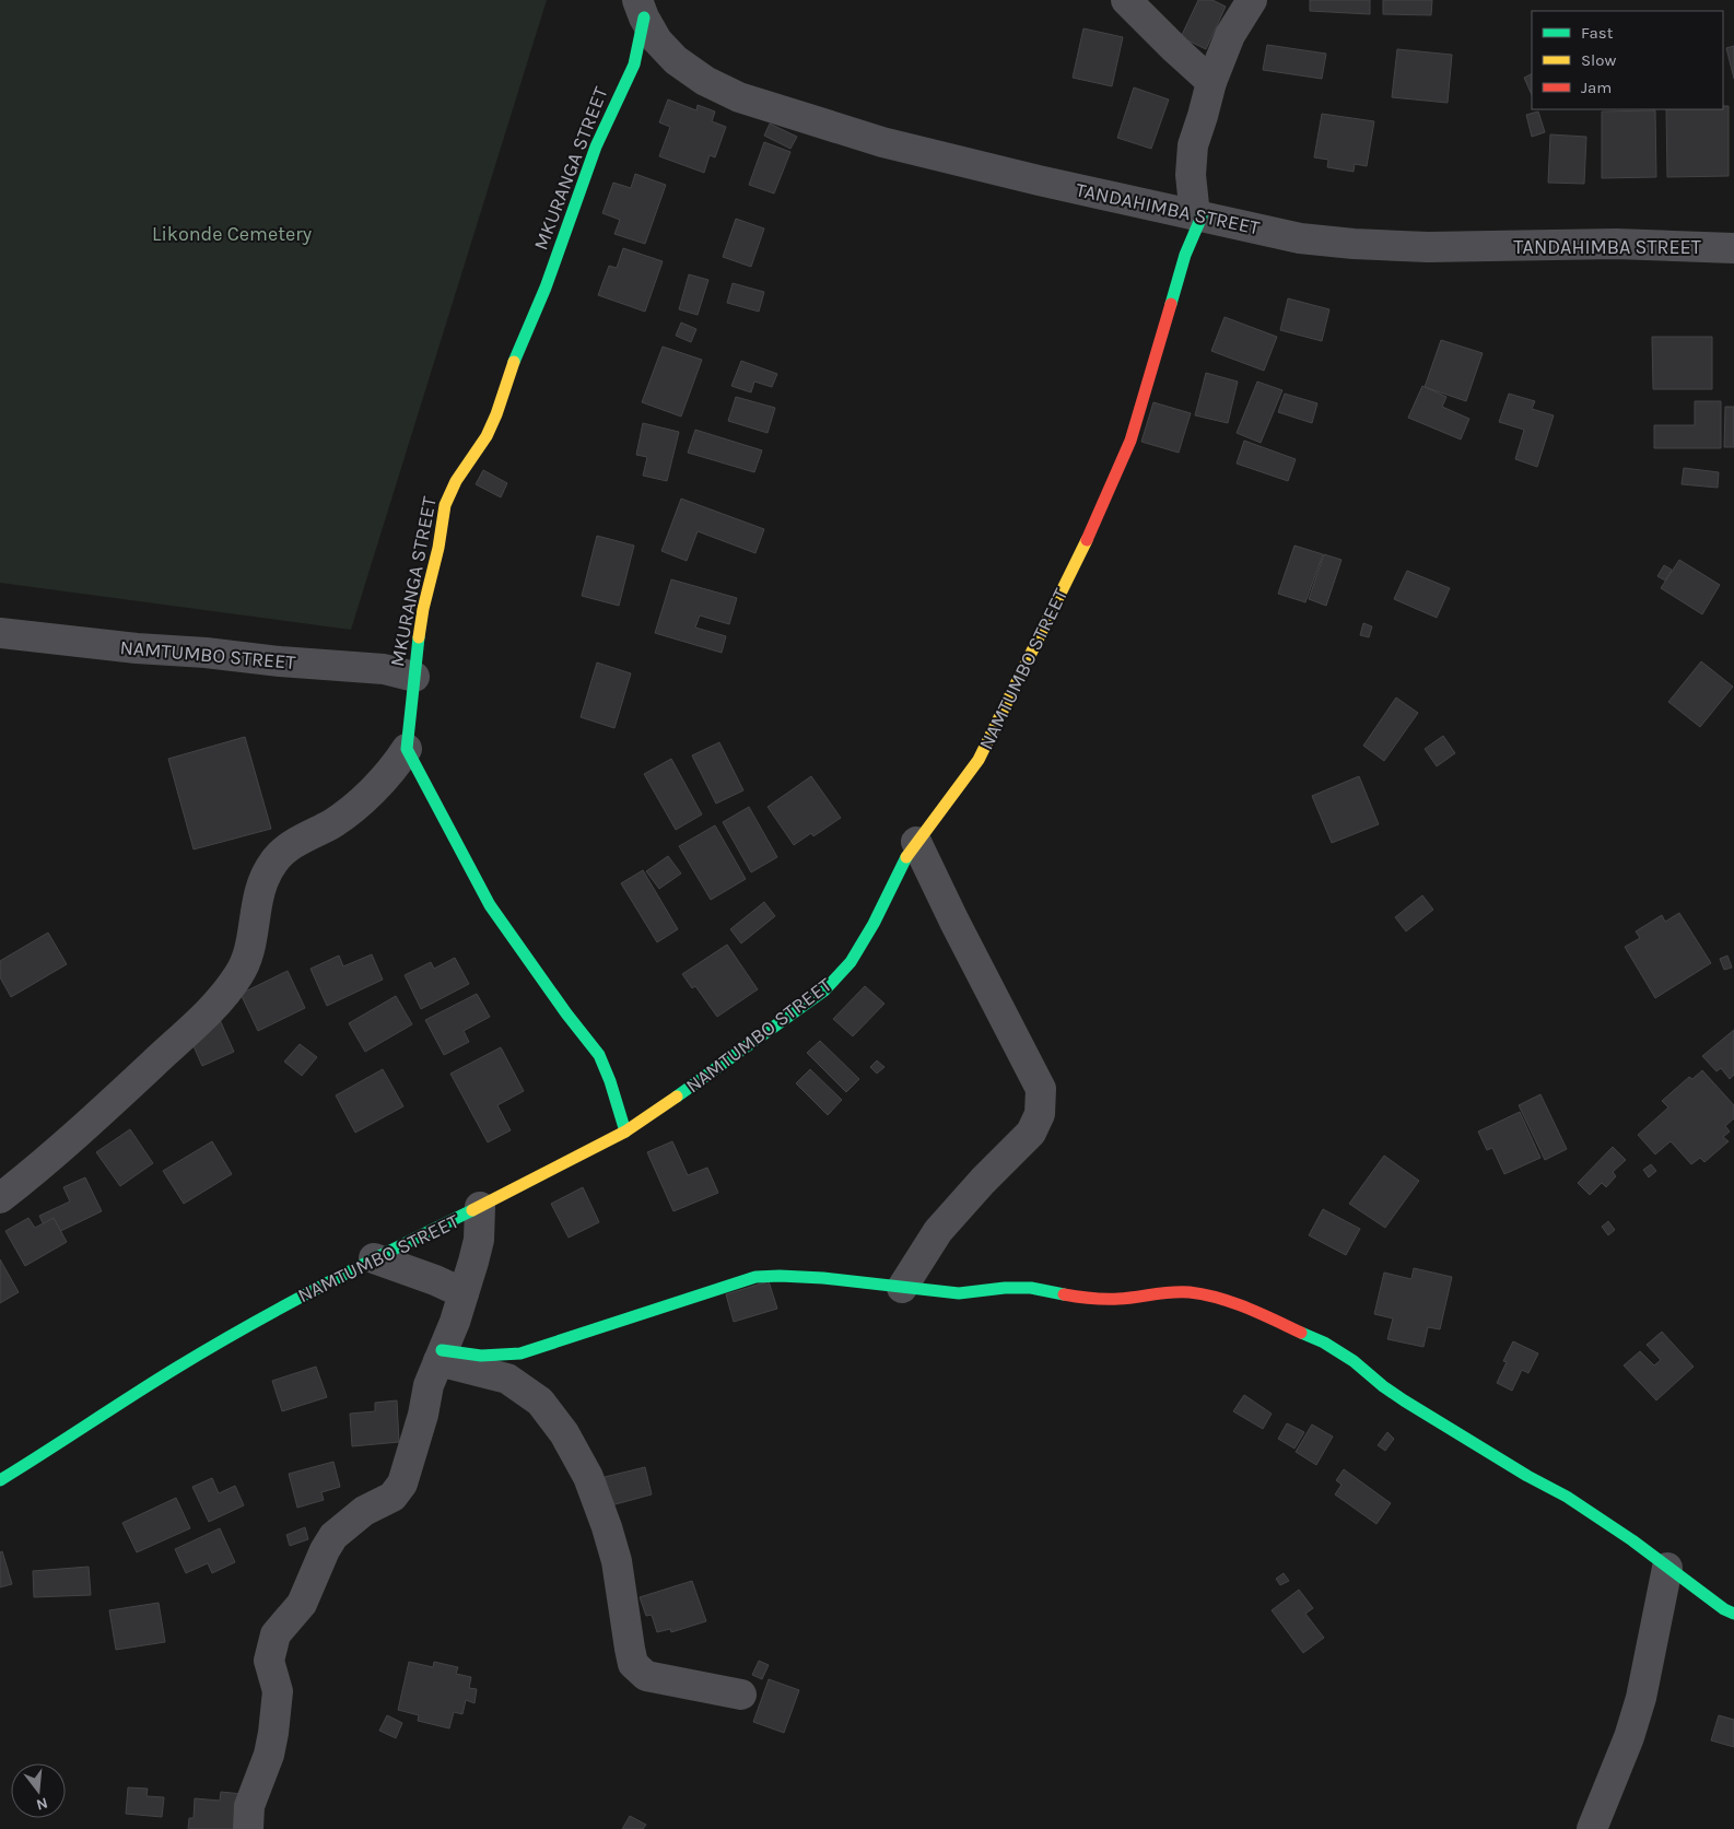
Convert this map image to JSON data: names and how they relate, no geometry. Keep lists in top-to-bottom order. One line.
{"streets":{"street":["MKURANGA STREET","TANDAHIMBA STREET","NAMTUMBO STREET"]},"crossings":[["MKURANGA STREET","TANDAHIMBA STREET"],["MKURANGA STREET","NAMTUMBO STREET"],["TANDAHIMBA STREET","NAMTUMBO STREET"]],"parks":["Likonde Cemetery"],"legend":["Fast","Slow","Jam"],"north":"bottom"}
